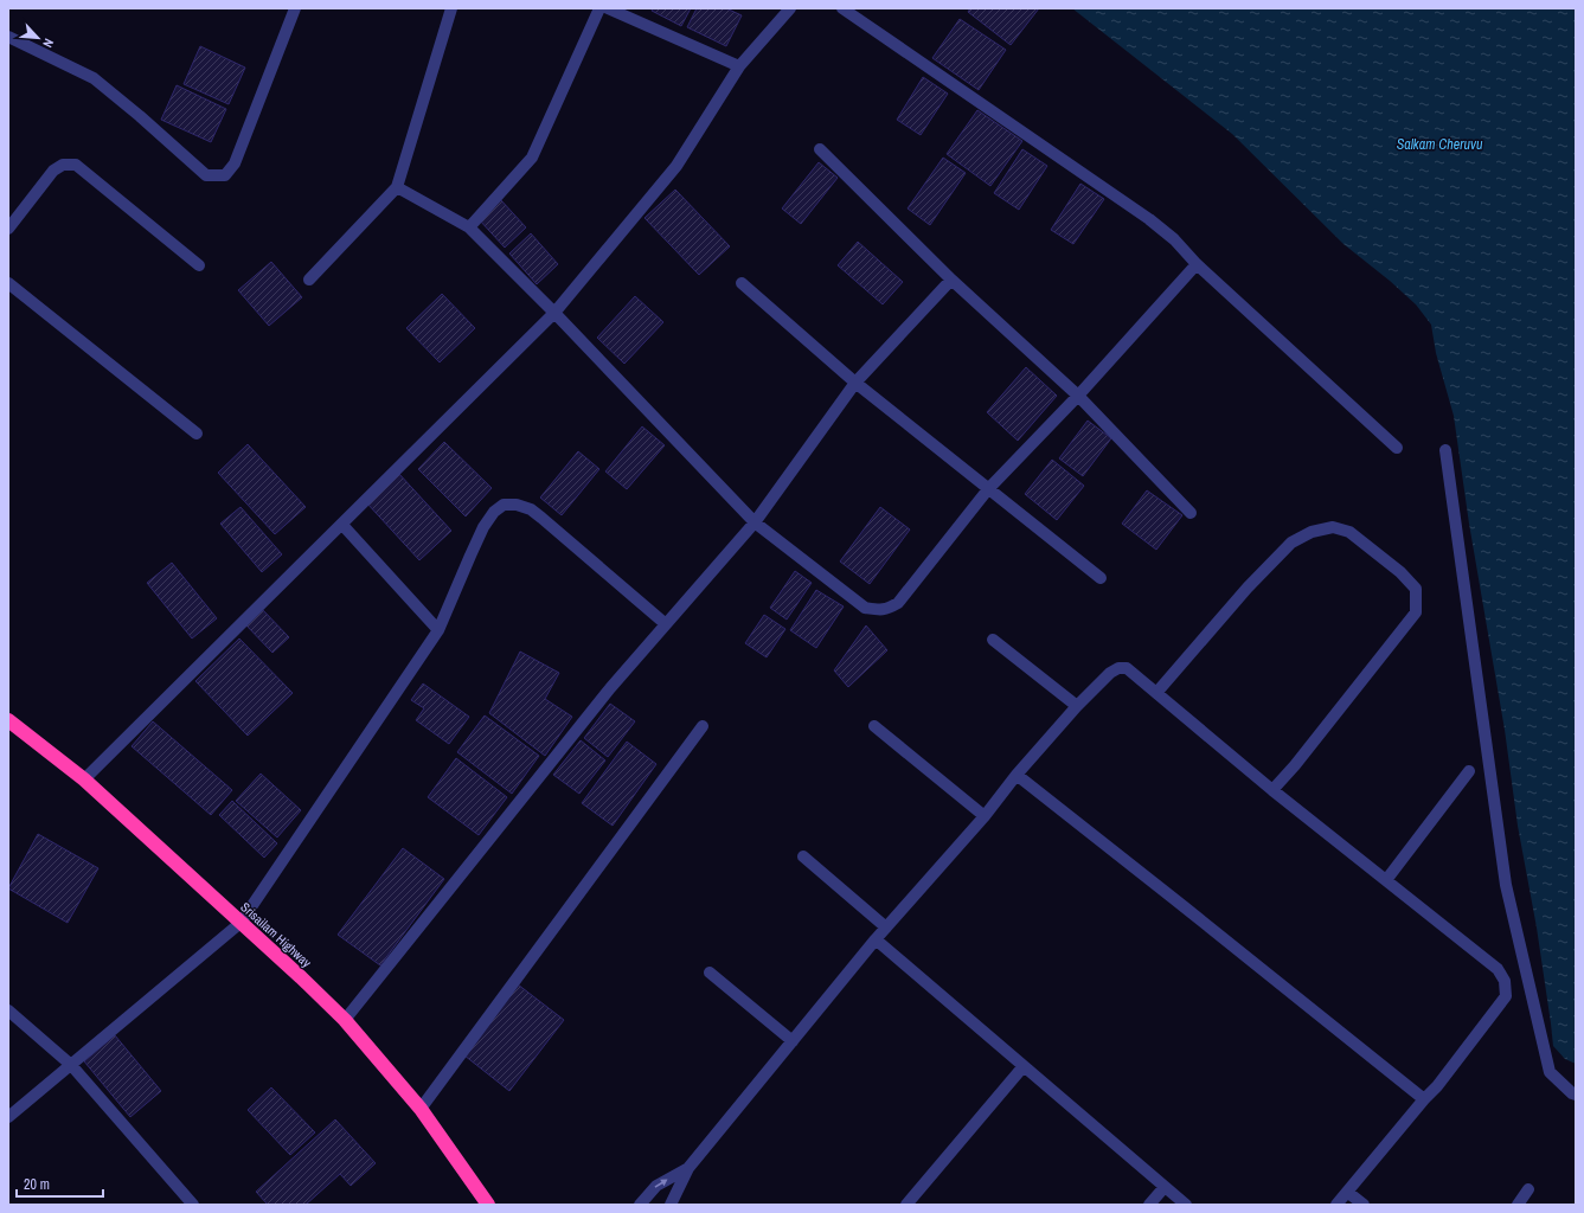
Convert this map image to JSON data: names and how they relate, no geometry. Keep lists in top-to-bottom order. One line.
{"streets":{"highway":["Srisailam Highway"]},"water":["Salkam Cheruvu"],"scale_bar":"20 m","north":"bottom right"}
